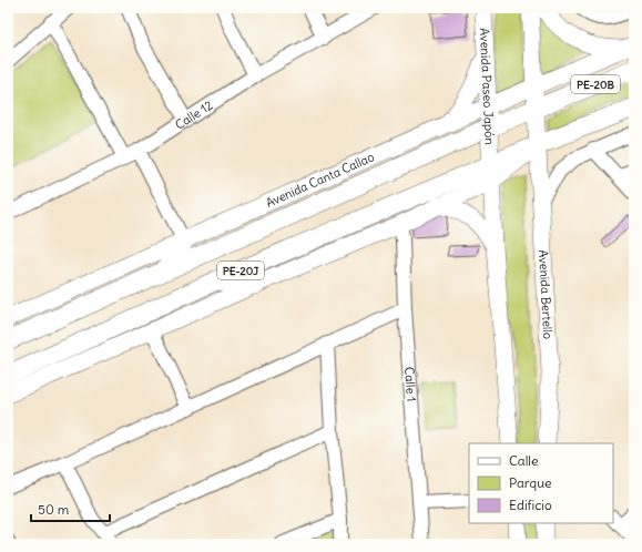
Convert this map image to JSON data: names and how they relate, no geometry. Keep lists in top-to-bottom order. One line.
{"streets":{"highway":["PE-20B","Avenida Canta Callao","PE-20J"],"main road":["Avenida Paseo Japón","Avenida Bertello"],"street":["Calle 12","Calle 1"]},"crossings":[["Avenida Paseo Japón","Avenida Canta Callao"],["Avenida Paseo Japón","PE-20J"],["PE-20J","Avenida Bertello"]],"legend":["Calle","Parque","Edificio"],"scale_bar":"50 m"}
